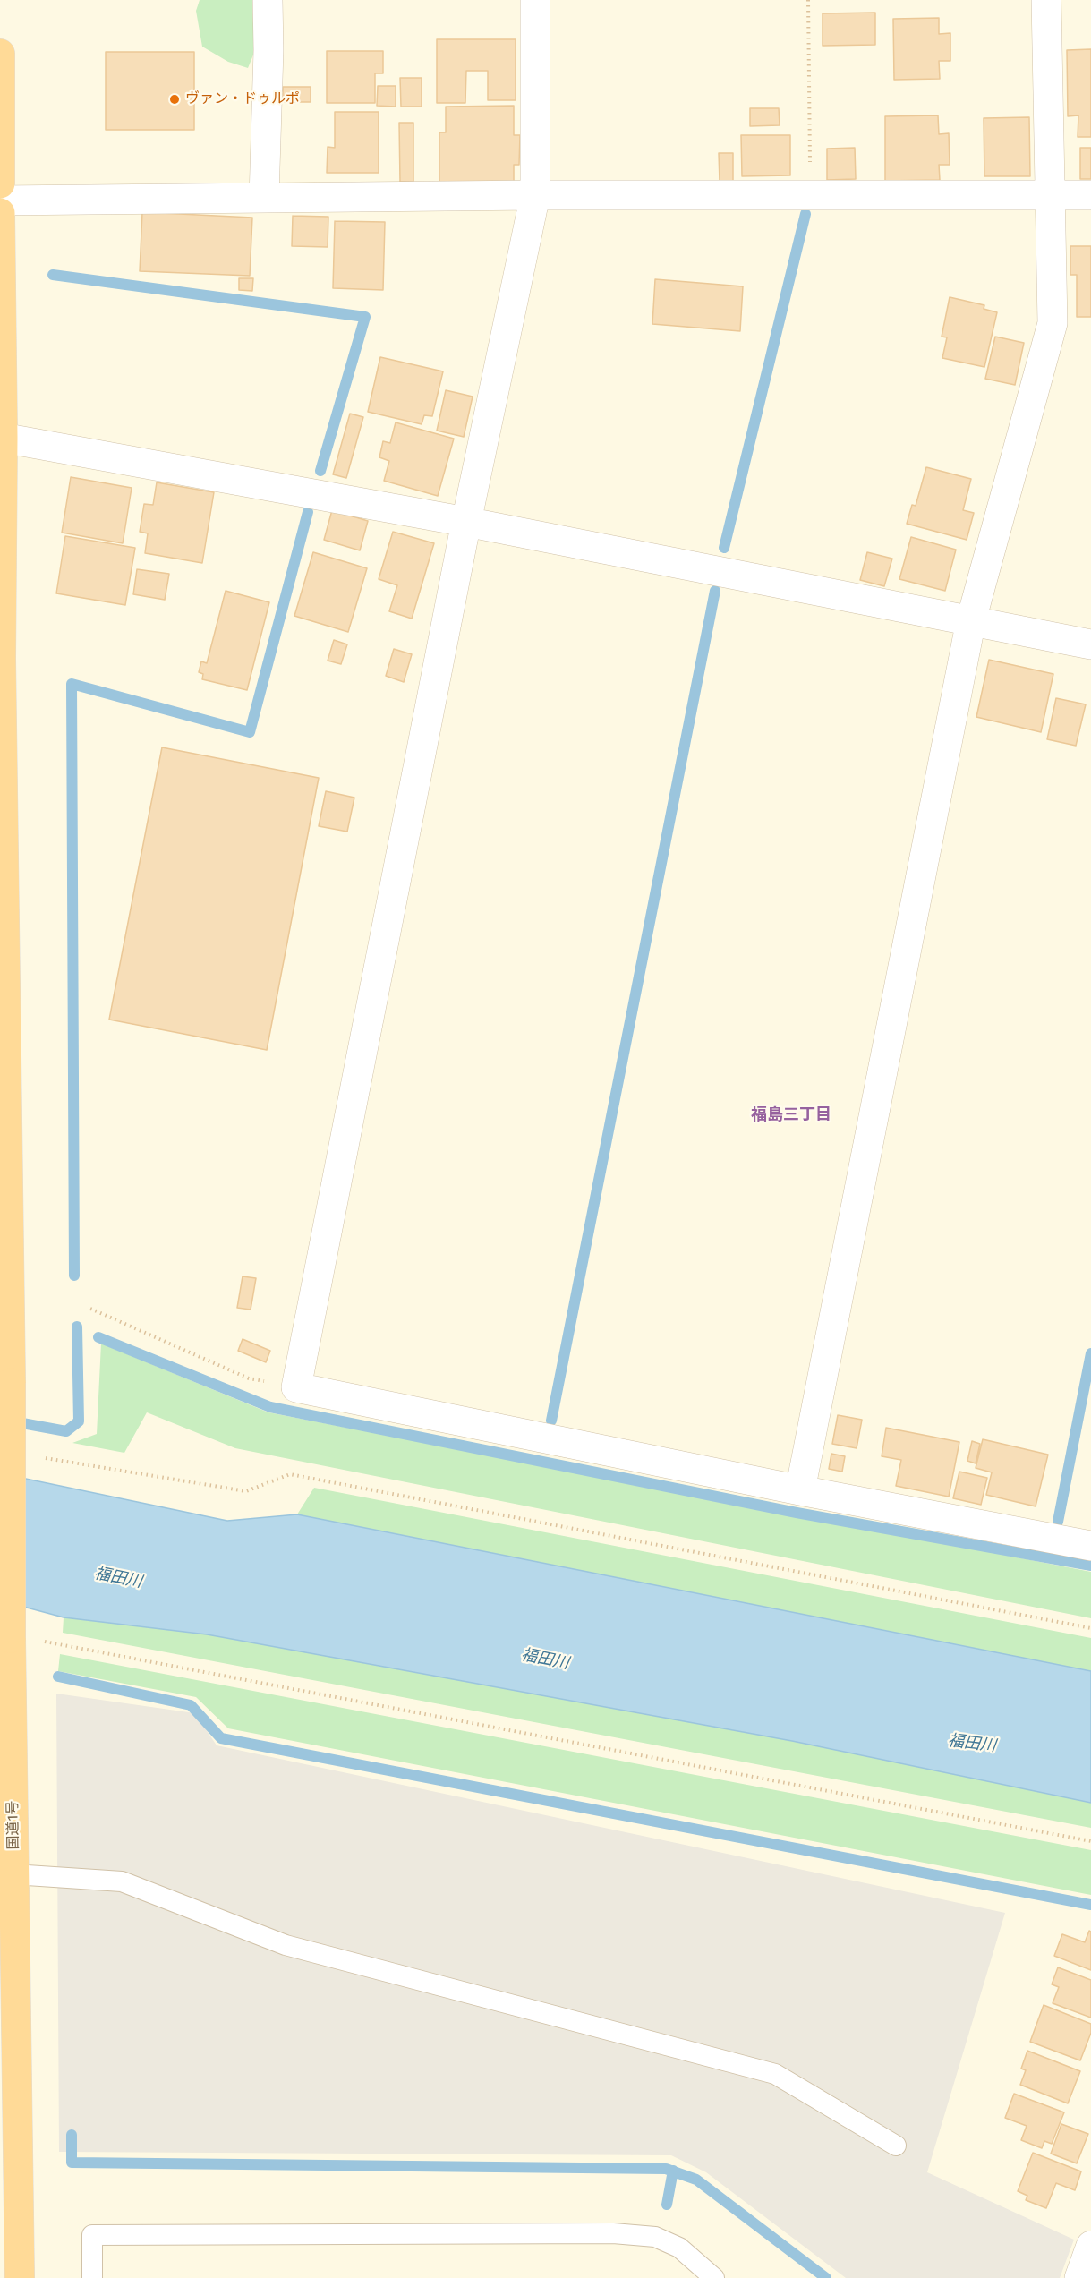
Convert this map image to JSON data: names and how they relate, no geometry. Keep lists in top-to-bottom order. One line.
{"streets":{"highway":["国道1号"]},"districts":["福島三丁目"],"water":["福田川"],"places":["ヴァン・ドゥルポ"]}
